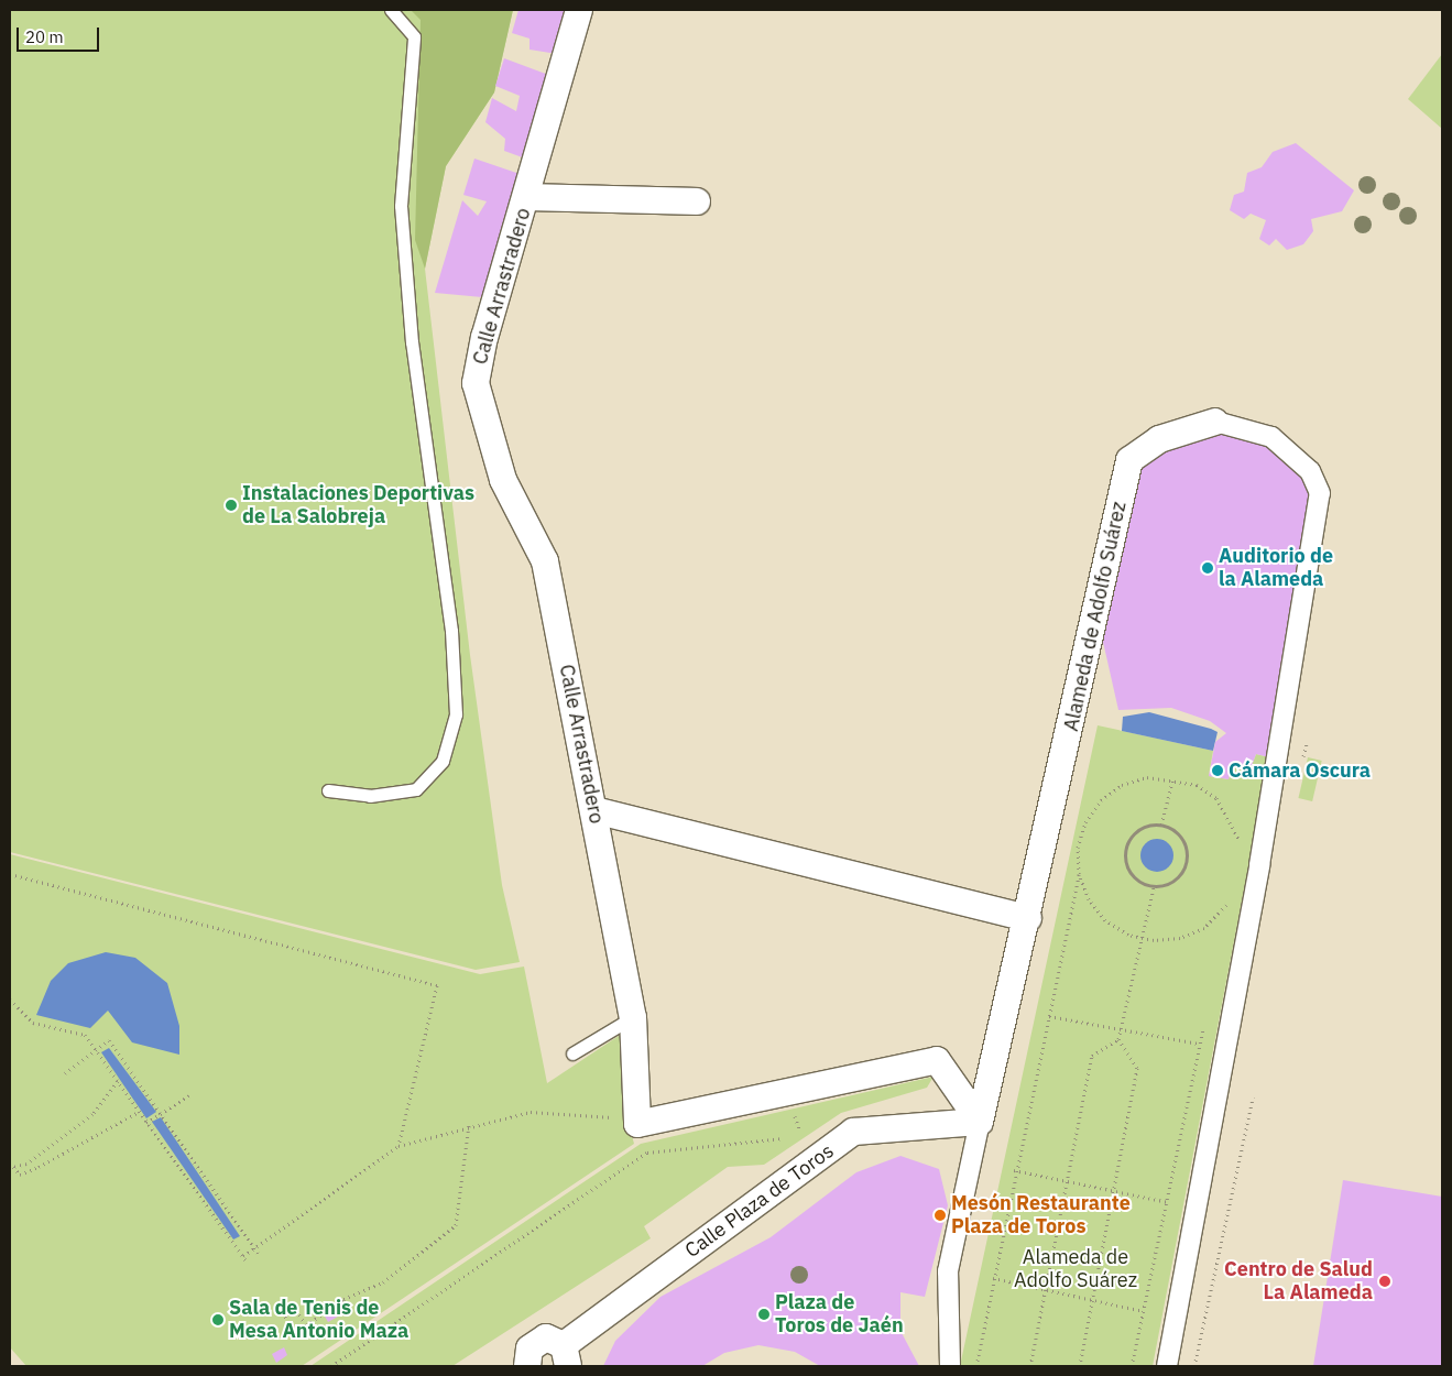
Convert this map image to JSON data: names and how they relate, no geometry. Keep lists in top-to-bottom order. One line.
{"streets":{"street":["Calle Arrastradero","Alameda de Adolfo Suárez","Calle Plaza de Toros"]},"crossings":[["Calle Arrastradero","Alameda de Adolfo Suárez"],["Calle Arrastradero","Calle Plaza de Toros"],["Alameda de Adolfo Suárez","Calle Plaza de Toros"]],"parks":["Alameda de Adolfo Suárez"],"places":["Instalaciones Deportivas de La Salobreja","Auditorio de la Alameda","Cámara Oscura","Mesón Restaurante Plaza de Toros","Centro de Salud La Alameda","Plaza de Toros de Jaén","Sala de Tenis de Mesa Antonio Maza"],"scale_bar":"20 m"}
